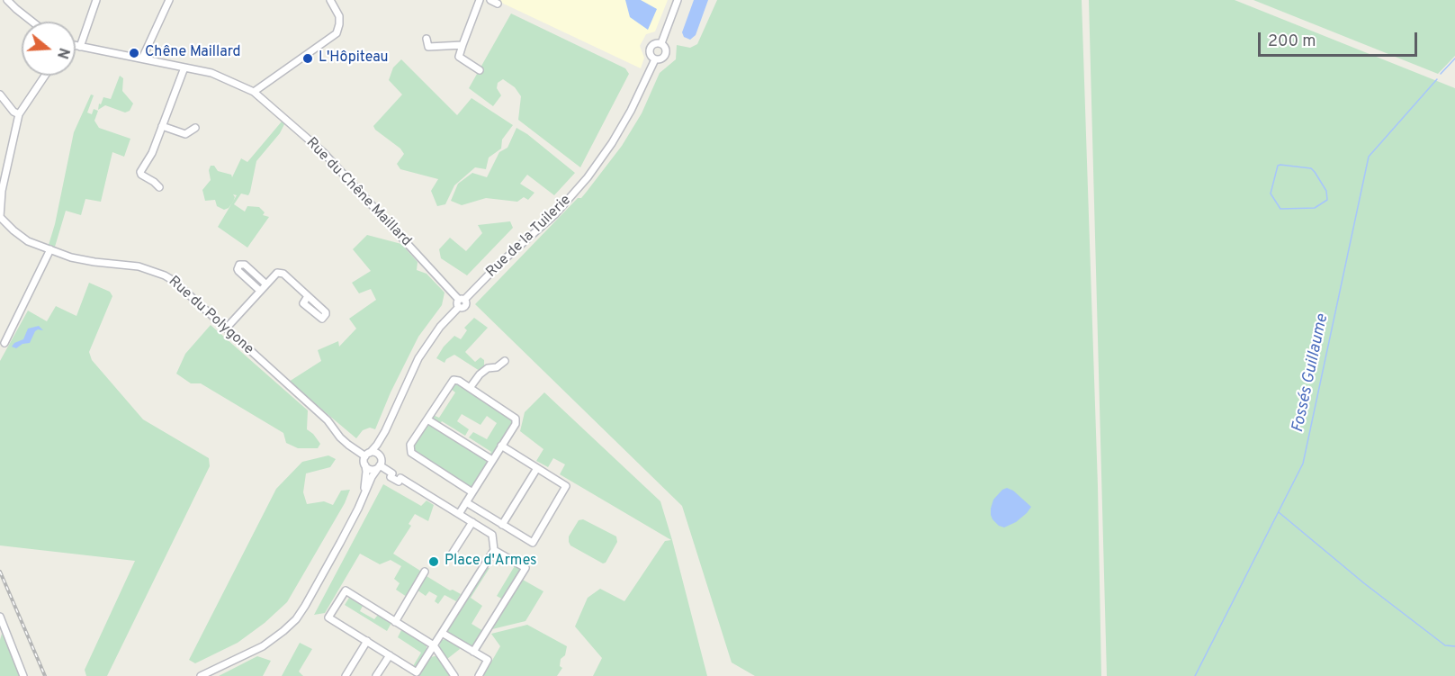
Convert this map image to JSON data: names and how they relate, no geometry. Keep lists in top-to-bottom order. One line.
{"streets":{"street":["Rue du Chêne Maillard","Rue de la Tuilerie","Rue du Polygone"]},"crossings":[["Rue du Chêne Maillard","Rue de la Tuilerie"],["Rue de la Tuilerie","Rue du Polygone"]],"water":["Fossés Guillaume"],"places":["Chêne Maillard","L'Hôpiteau","Place d'Armes"],"scale_bar":"200 m","north":"right"}
